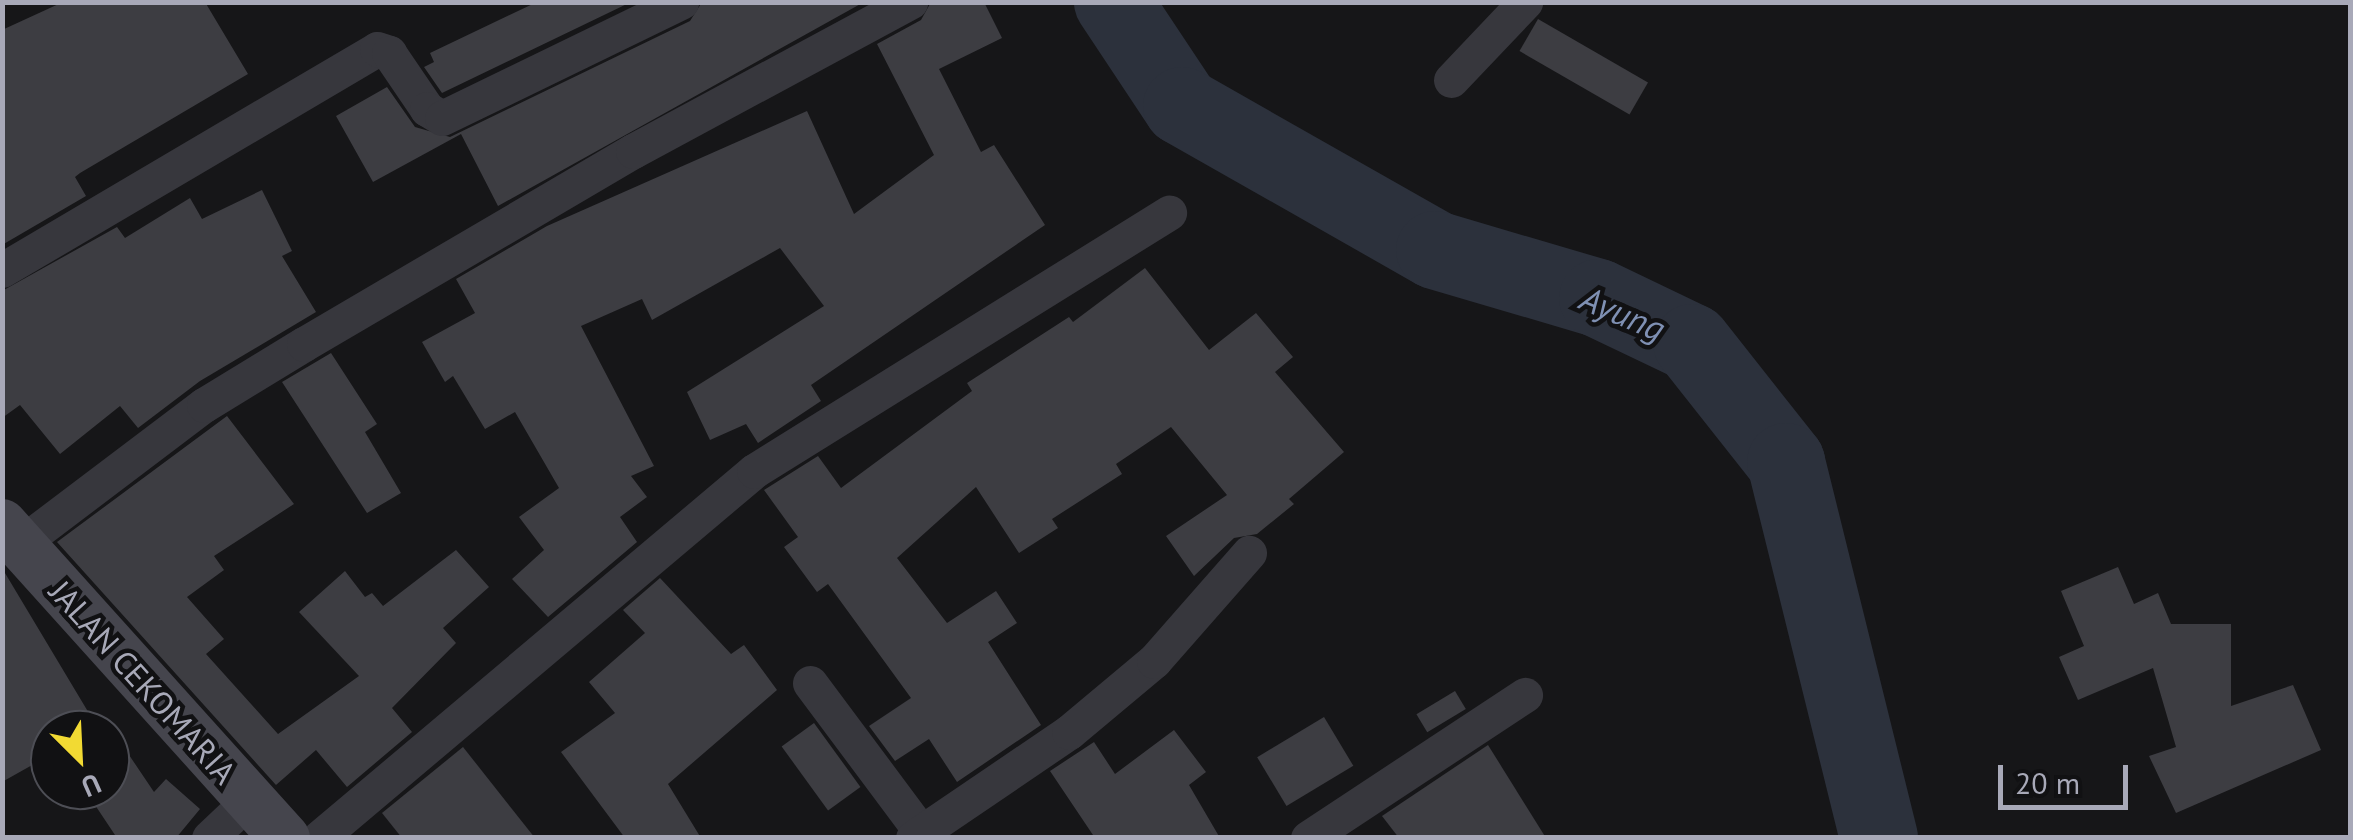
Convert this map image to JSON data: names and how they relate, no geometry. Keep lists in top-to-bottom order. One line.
{"streets":{"street":["JALAN CEKOMARIA"]},"water":["Ayung"],"scale_bar":"20 m","north":"bottom right"}
